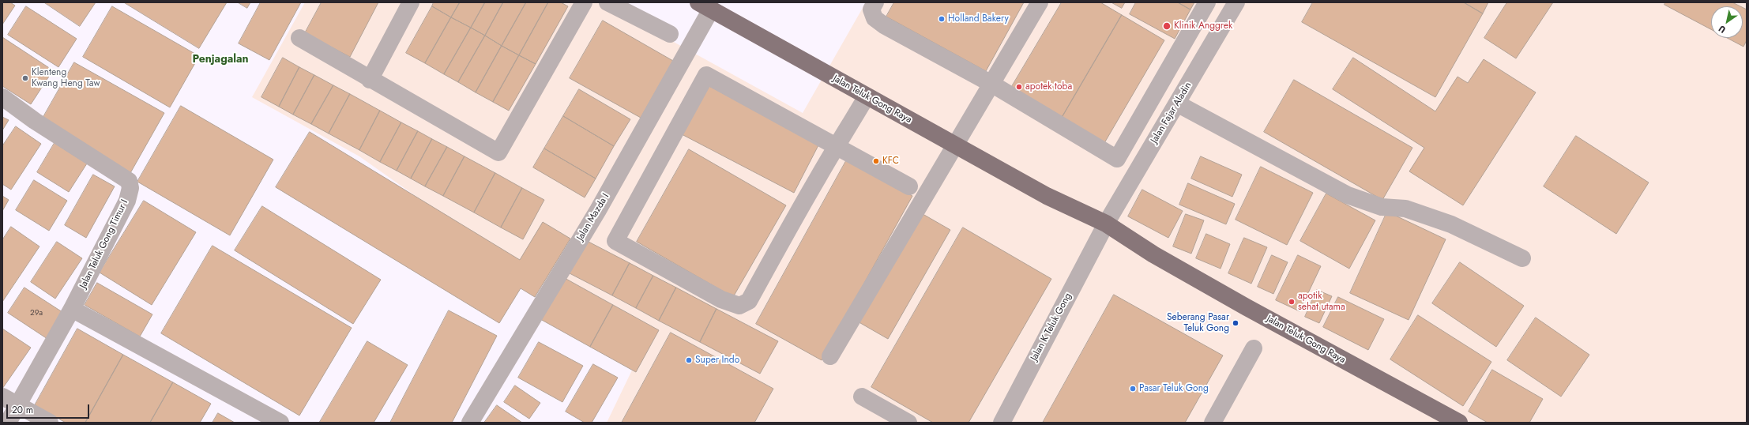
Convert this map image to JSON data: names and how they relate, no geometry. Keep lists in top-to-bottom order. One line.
{"streets":{"main road":["Jalan Teluk Gong Raya"],"street":["Jalan Fajar Aladin","Jalan Mazda I","Jalan Teluk Gong Timur I","Jalan K Teluk Gong"]},"crossings":[["Jalan Teluk Gong Raya","Jalan Fajar Aladin"],["Jalan Teluk Gong Raya","Jalan Mazda I"],["Jalan Teluk Gong Raya","Jalan K Teluk Gong"],["Jalan Fajar Aladin","Jalan K Teluk Gong"]],"districts":["Penjagalan"],"places":["Holland Bakery","Klinik Anggrek","Klenteng Kwang Heng Taw","apotek toba","KFC","apotik sehat utama","Seberang Pasar Teluk Gong","Super Indo","Pasar Teluk Gong"],"house_numbers":["29a"],"scale_bar":"20 m","north":"bottom left"}
